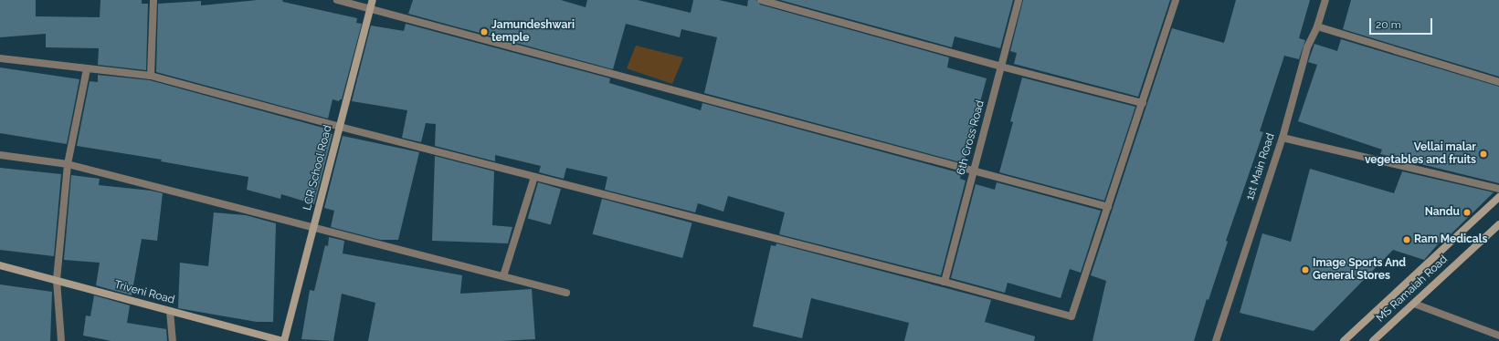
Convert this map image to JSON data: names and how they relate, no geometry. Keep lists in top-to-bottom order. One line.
{"streets":{"street":["6th Cross Road","1st Main Road","LCR School Road","MS Ramaiah Road","Triveni Road"]},"crossings":[["LCR School Road","Triveni Road"]],"places":["Jamundeshwari temple","Vellai malar vegetables and fruits","Nandu","Ram Medicals","Image Sports And General Stores"],"scale_bar":"20 m"}
